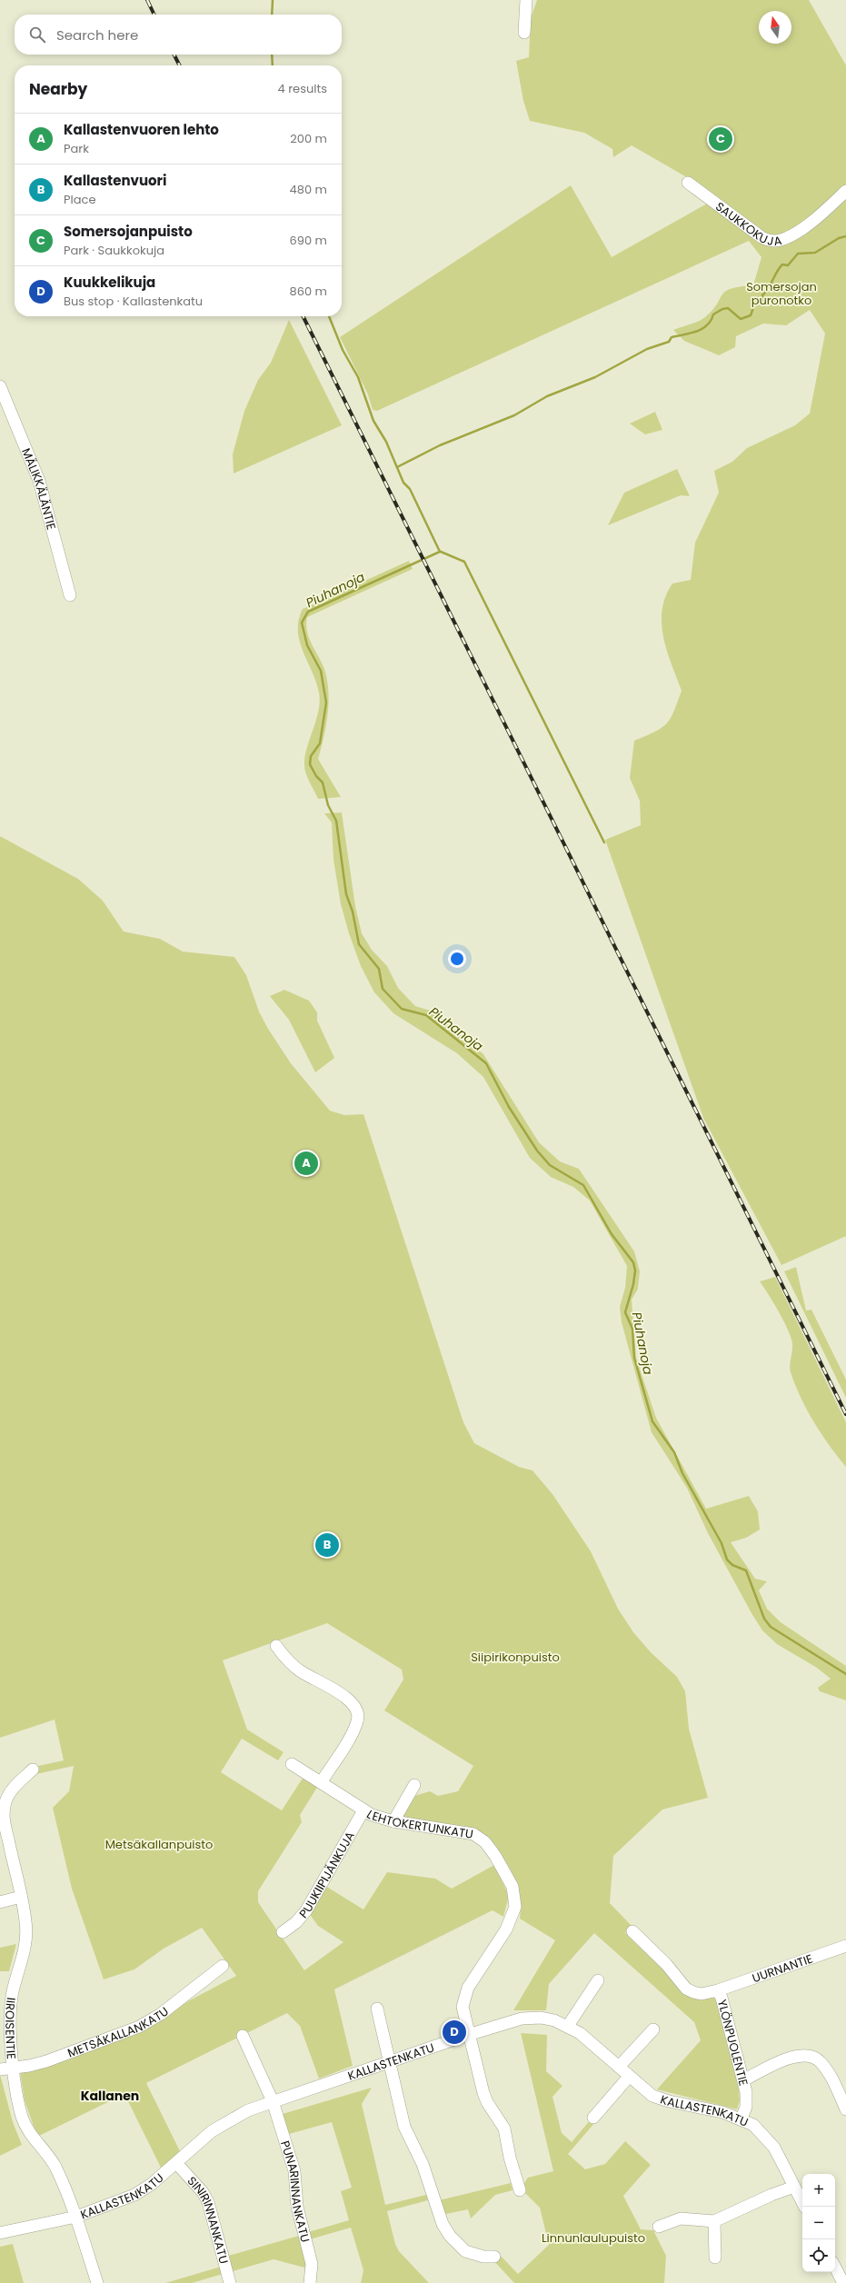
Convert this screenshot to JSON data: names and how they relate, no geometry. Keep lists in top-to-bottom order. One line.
{"streets":{"street":["SAUKKOKUJA","MÄLIKKÄLÄNTIE","LEHTOKERTUNKATU","PUUKIIPIJÄNKUJA","UURNANTIE","IIROISENTIE","METSÄKALLANKATU","YLÖNPUOLENTIE","KALLASTENKATU","PUNARINNANKATU","SINIRINNANKATU"]},"crossings":[["LEHTOKERTUNKATU","PUUKIIPIJÄNKUJA"],["LEHTOKERTUNKATU","KALLASTENKATU"],["UURNANTIE","YLÖNPUOLENTIE"],["IIROISENTIE","METSÄKALLANKATU"],["IIROISENTIE","KALLASTENKATU"],["YLÖNPUOLENTIE","KALLASTENKATU"],["KALLASTENKATU","PUNARINNANKATU"],["KALLASTENKATU","SINIRINNANKATU"]],"districts":["Kallanen"],"water":["Piuhanoja"],"parks":["Somersojan puronotko","Siipirikonpuisto","Metsäkallanpuisto","Linnunlaulupuisto"],"north":"top","page":{"search":"Search here","heading":["Nearby","4 results"],"list":[{"mark":"A","name":"Kallastenvuoren lehto","note":"Park","value":"200 m"},{"mark":"B","name":"Kallastenvuori","note":"Place","value":"480 m"},{"mark":"C","name":"Somersojanpuisto","note":"Park · Saukkokuja","value":"690 m"},{"mark":"D","name":"Kuukkelikuja","note":"Bus stop · Kallastenkatu","value":"860 m"}],"pins":["C","A","B","D"],"map_buttons":["+","−"]}}
